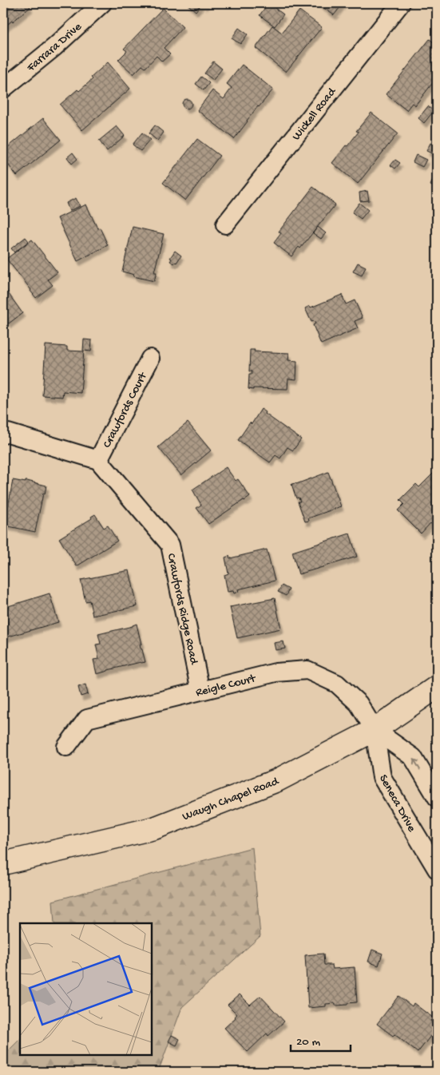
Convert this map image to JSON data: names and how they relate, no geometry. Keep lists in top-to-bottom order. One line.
{"streets":{"main road":["Waugh Chapel Road"],"street":["Farrara Drive","Wickell Road","Crawfords Court","Crawfords Ridge Road","Reigle Court","Seneca Drive"]},"crossings":[["Crawfords Court","Crawfords Ridge Road"],["Crawfords Ridge Road","Reigle Court"],["Reigle Court","Waugh Chapel Road"],["Reigle Court","Seneca Drive"],["Waugh Chapel Road","Seneca Drive"]],"scale_bar":"20 m"}
